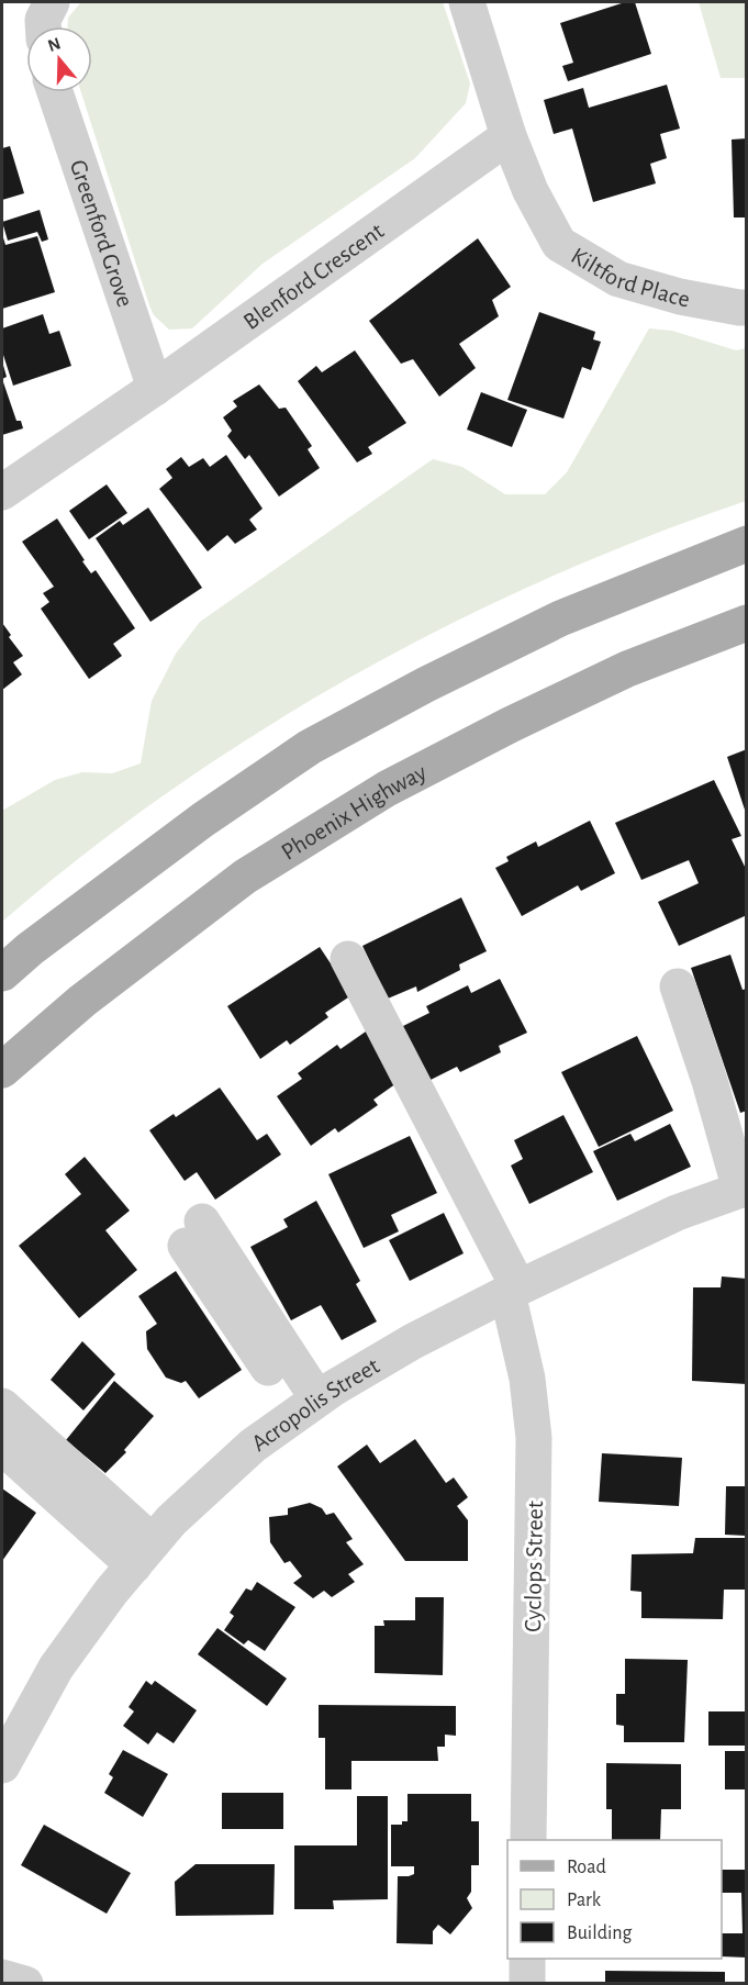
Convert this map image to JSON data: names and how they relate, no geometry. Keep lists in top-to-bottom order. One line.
{"streets":{"main road":["Phoenix Highway"],"street":["Greenford Grove","Kiltford Place","Blenford Crescent","Acropolis Street","Cyclops Street"]},"crossings":[["Greenford Grove","Blenford Crescent"],["Kiltford Place","Blenford Crescent"],["Acropolis Street","Cyclops Street"]],"legend":["Road","Park","Building"],"north":"top"}
